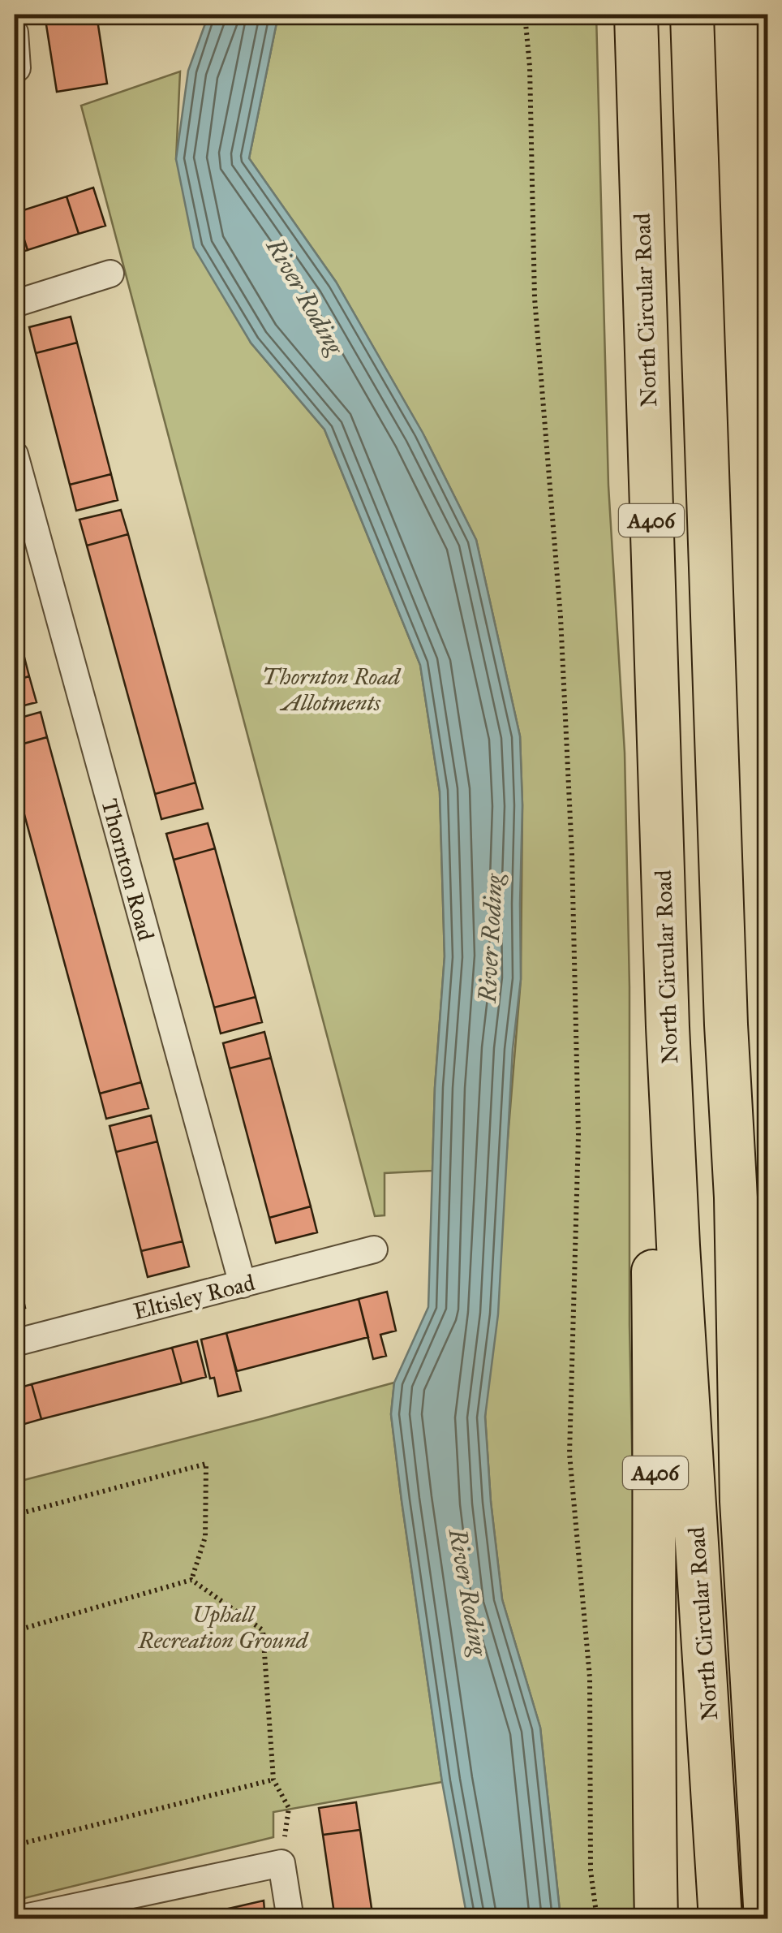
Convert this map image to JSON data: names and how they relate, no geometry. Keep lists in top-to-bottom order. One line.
{"streets":{"highway":["North Circular Road","A406"],"street":["Thornton Road","Eltisley Road"]},"crossings":[["North Circular Road","A406"],["Thornton Road","Eltisley Road"]],"water":["River Roding"],"parks":["Thornton Road Allotments","Uphall Recreation Ground"]}
